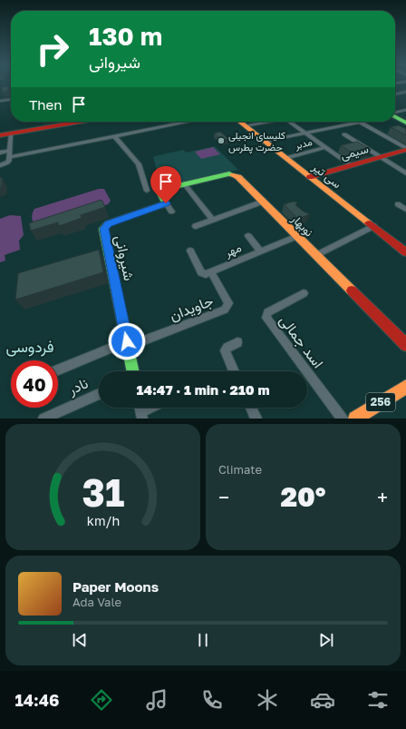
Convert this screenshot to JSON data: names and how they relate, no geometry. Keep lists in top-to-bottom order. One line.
{"streets":{"street":["مدبر","سیمی","سی تیر","نوبهار","مهر","شیروانی","جاویدان","اسد جمالی","نادر","256"]},"crossings":[["مدبر","سی تیر"],["سیمی","سی تیر"],["نوبهار","مهر"],["نوبهار","شیروانی"],["مهر","جاویدان"],["شیروانی","جاویدان"]],"districts":["فردوسی"],"places":["کلیسای انجیلی حضرت پطرس"],"page":{"turn":["130 m","شیروانی"],"then":"Then","limit":"40","trip":"14:47 · 1 min · 210 m","tile":"Climate","heat":["−","20°","+"],"song":["Paper Moons","Ada Vale"],"tabs":"14:46","gauge":["31","km/h"]}}
